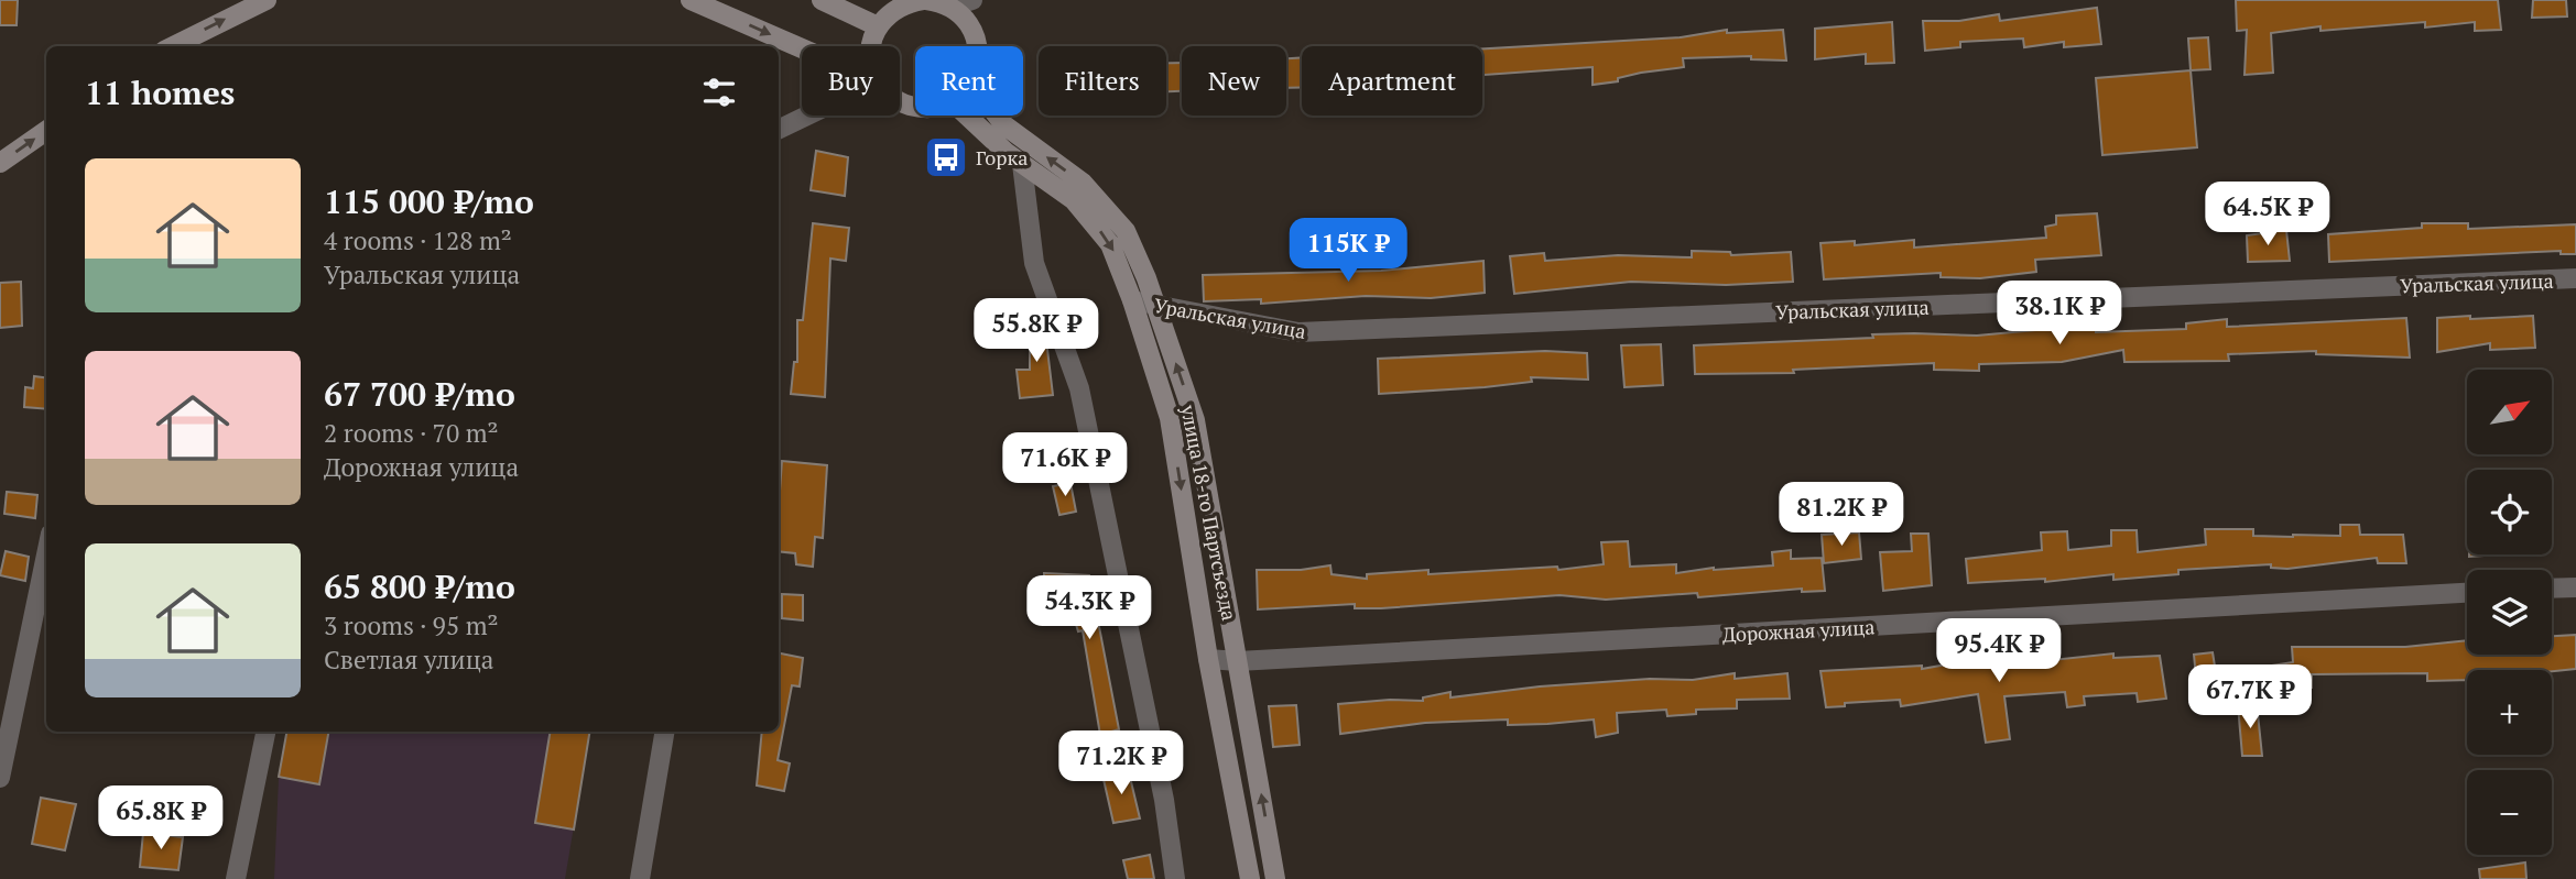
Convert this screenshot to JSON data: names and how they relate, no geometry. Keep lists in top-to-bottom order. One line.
{"streets":{"main road":["улица 18-го Партсъезда"],"street":["Уральская улица","Дорожная улица"]},"crossings":[["Уральская улица","улица 18-го Партсъезда"],["улица 18-го Партсъезда","Дорожная улица"]],"places":{"bus stop":["Горка"]},"north":"top right","page":{"chip":["Buy","Rent","Filters","New","Apartment"],"heading":"11 homes","list":[{"name":"115 000 ₽/mo","note":"4 rooms · 128 m² · Уральская улица"},{"name":"67 700 ₽/mo","note":"2 rooms · 70 m² · Дорожная улица"},{"name":"65 800 ₽/mo","note":"3 rooms · 95 m² · Светлая улица"}],"price":["64.5K ₽","115K ₽","38.1K ₽","55.8K ₽","71.6K ₽","81.2K ₽","54.3K ₽","95.4K ₽","67.7K ₽","71.2K ₽","65.8K ₽"],"map_buttons":["+","−"]}}
